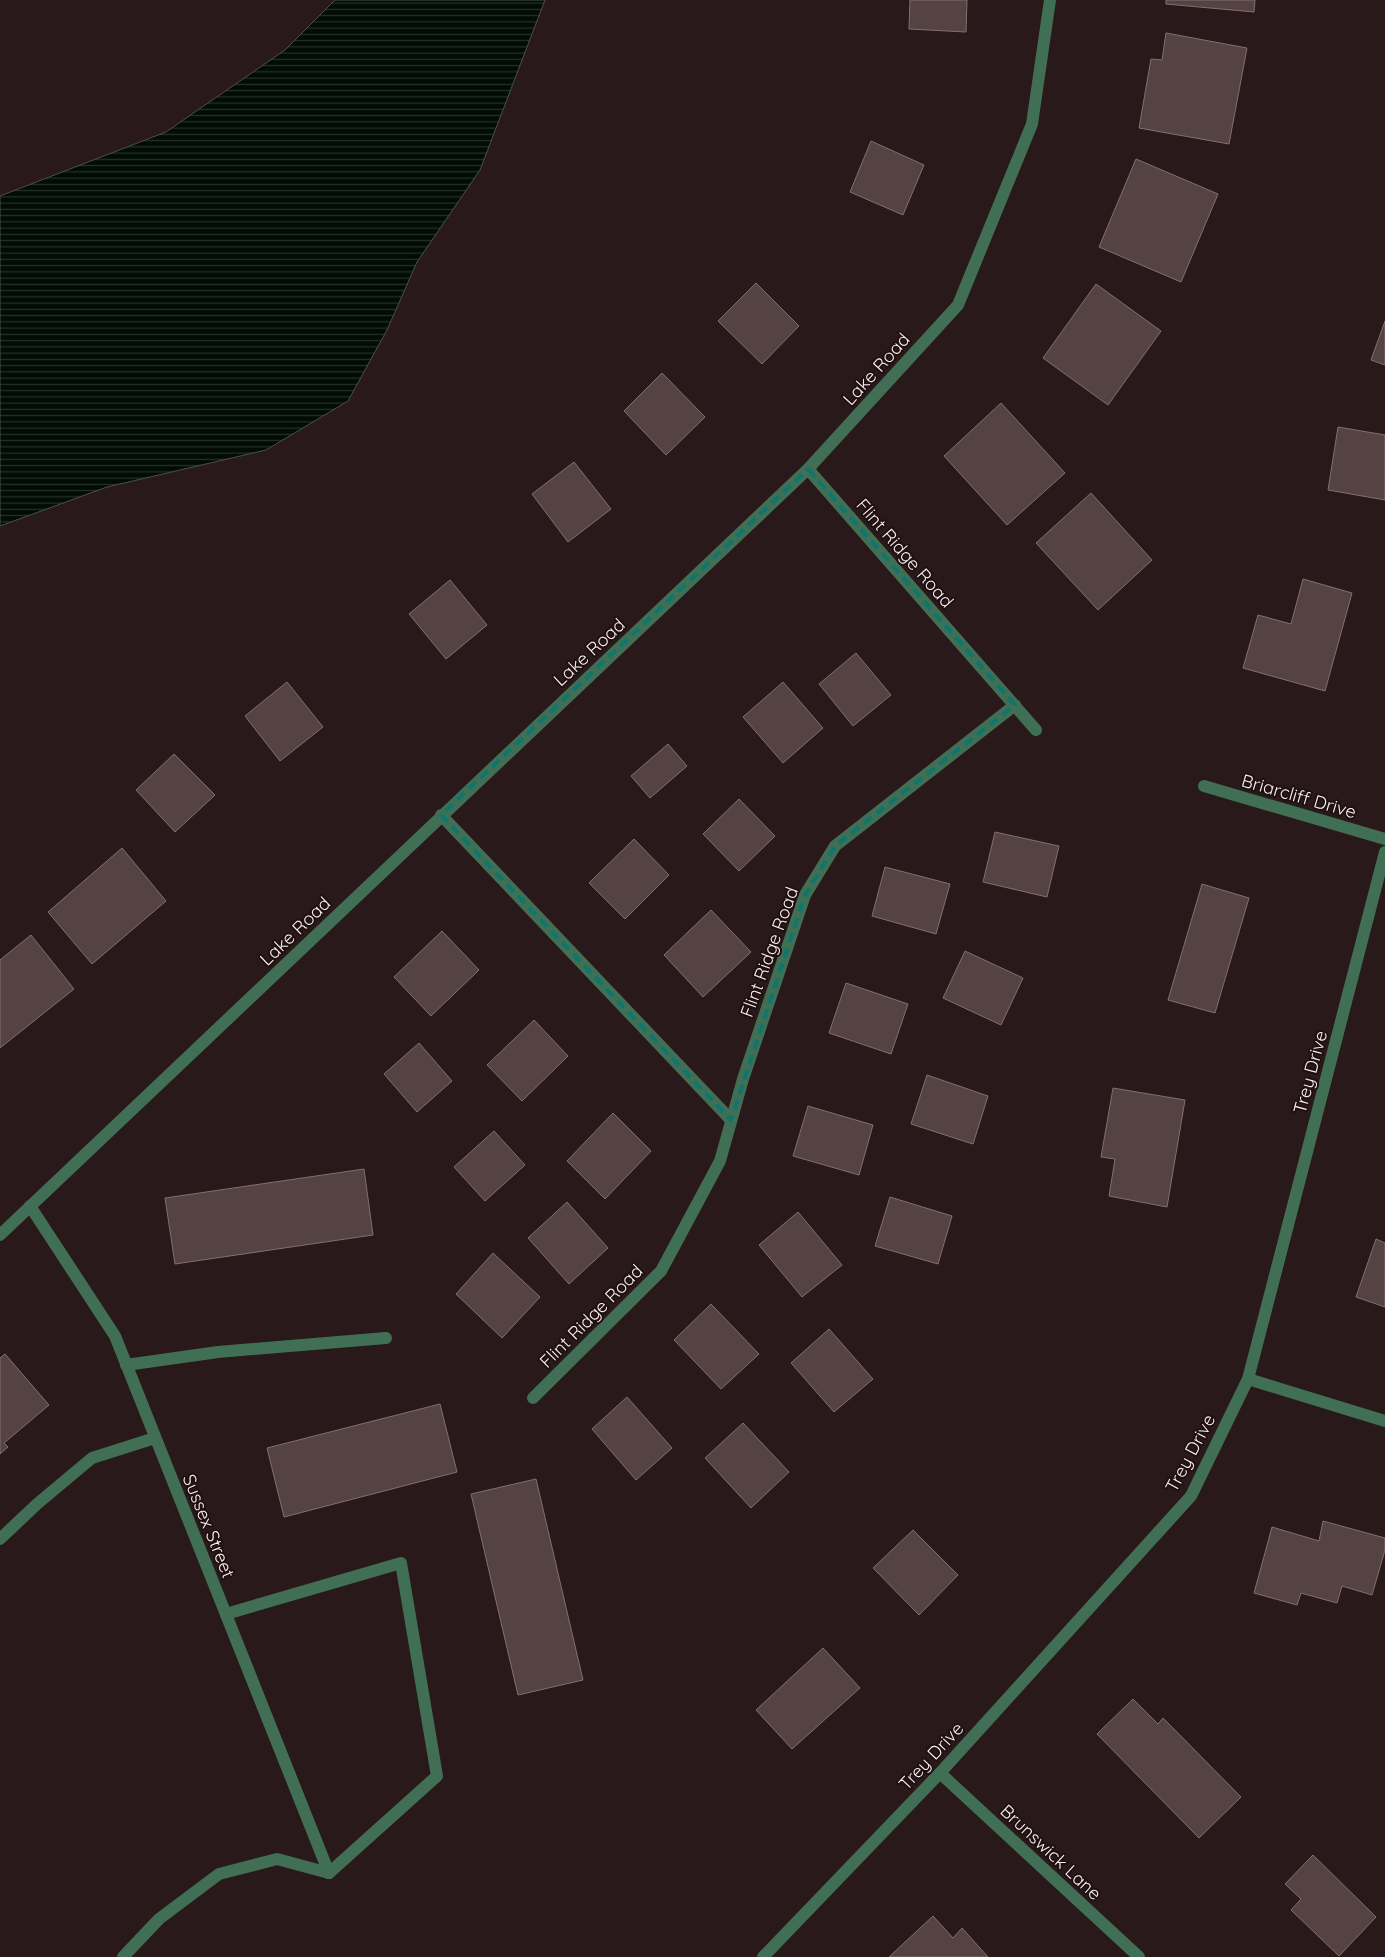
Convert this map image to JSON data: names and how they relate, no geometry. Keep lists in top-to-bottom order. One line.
{"streets":{"street":["Lake Road","Flint Ridge Road","Briarcliff Drive","Trey Drive","Sussex Street","Brunswick Lane"]},"crossings":[["Lake Road","Flint Ridge Road"],["Lake Road","Sussex Street"],["Trey Drive","Brunswick Lane"]]}
